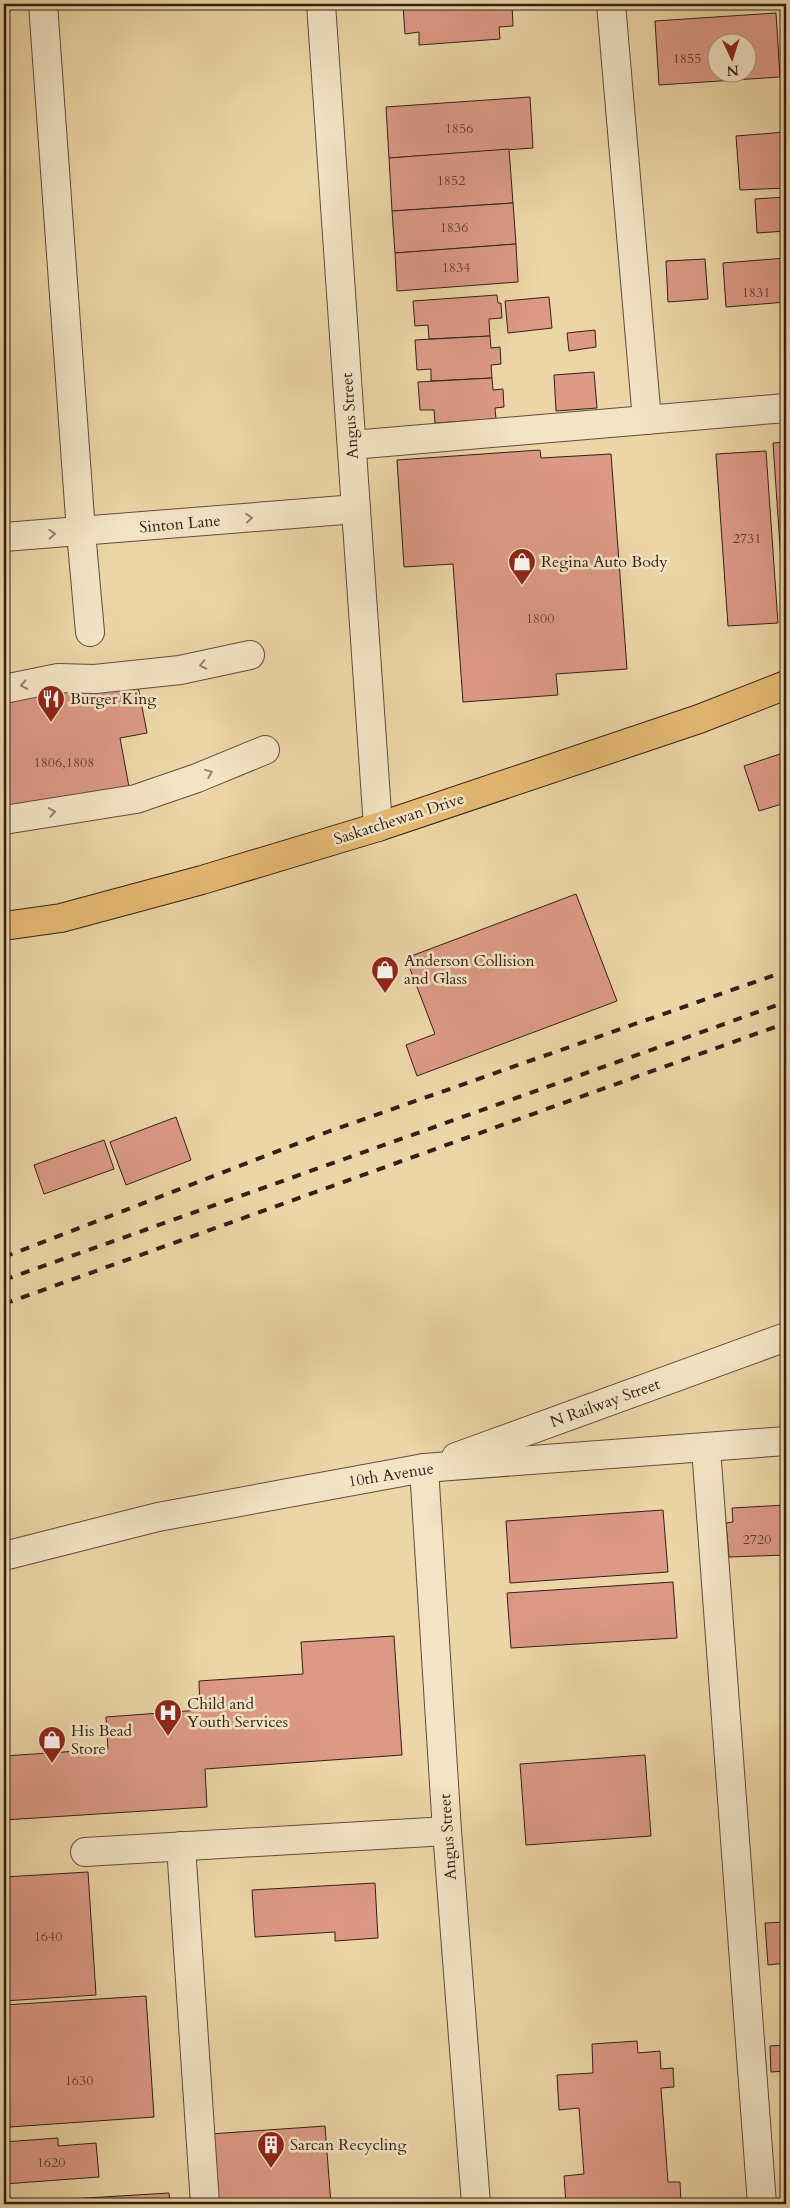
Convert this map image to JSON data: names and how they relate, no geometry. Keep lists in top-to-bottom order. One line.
{"streets":{"main road":["Saskatchewan Drive"],"street":["Angus Street","Sinton Lane","N Railway Street","10th Avenue"]},"crossings":[["Angus Street","Sinton Lane"],["Angus Street","Saskatchewan Drive"],["Angus Street","N Railway Street"],["Angus Street","10th Avenue"],["N Railway Street","10th Avenue"]],"places":{"shop":["Regina Auto Body","Anderson Collision and Glass","His Bead Store"],"restaurant":["Burger King"],"hospital":["Child and Youth Services"],"building":["Sarcan Recycling"]},"house_numbers":["1855","1856","1852","1836","1834","1831","2731","1800","1806,1808","2720","1640","1630","1620"],"north":"bottom"}
